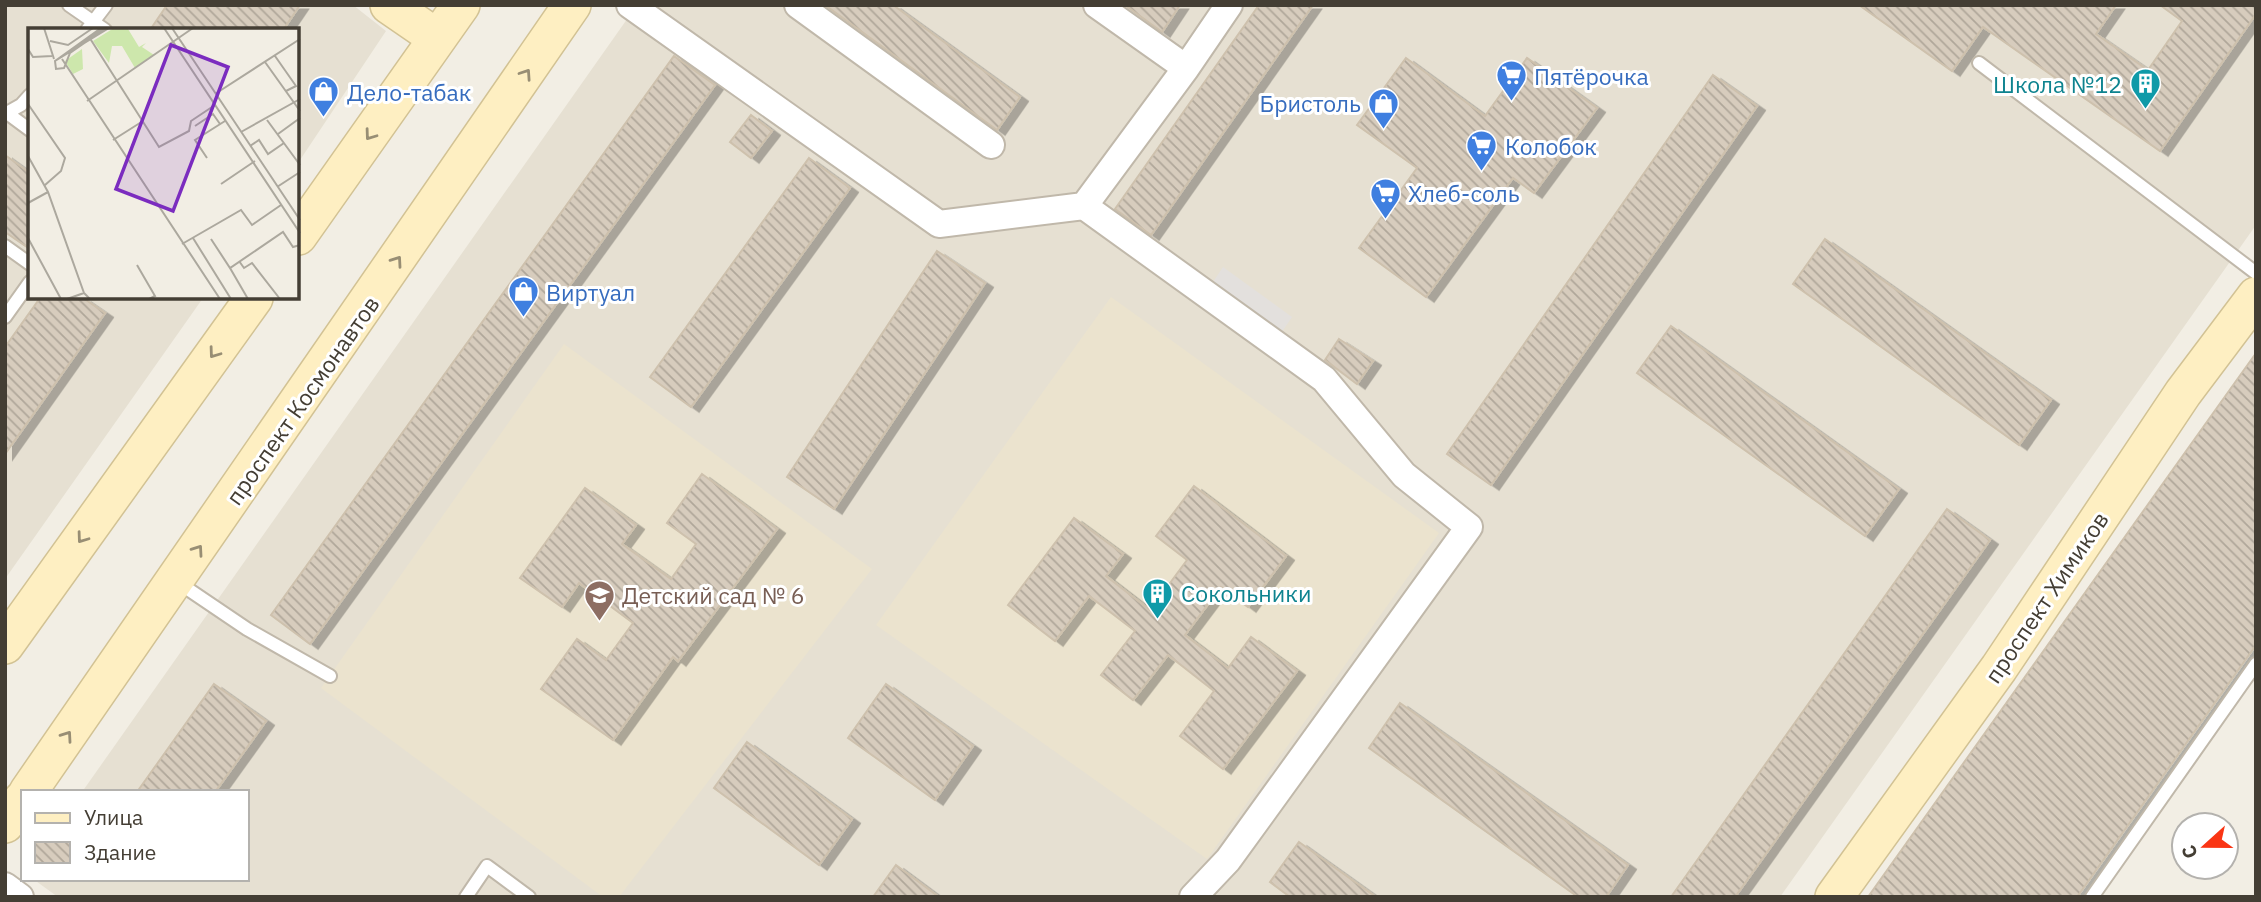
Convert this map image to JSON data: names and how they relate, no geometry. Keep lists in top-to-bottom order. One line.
{"streets":{"main road":["проспект Космонавтов","проспект Химиков"]},"places":{"supermarket":["Пятёрочка","Колобок","Хлеб-соль"],"building":["Школа №12","Сокольники"],"shop":["Дело-табак","Бристоль","Виртуал"],"school or university":["Детский сад № 6"]},"legend":["Улица","Здание"],"north":"left"}
